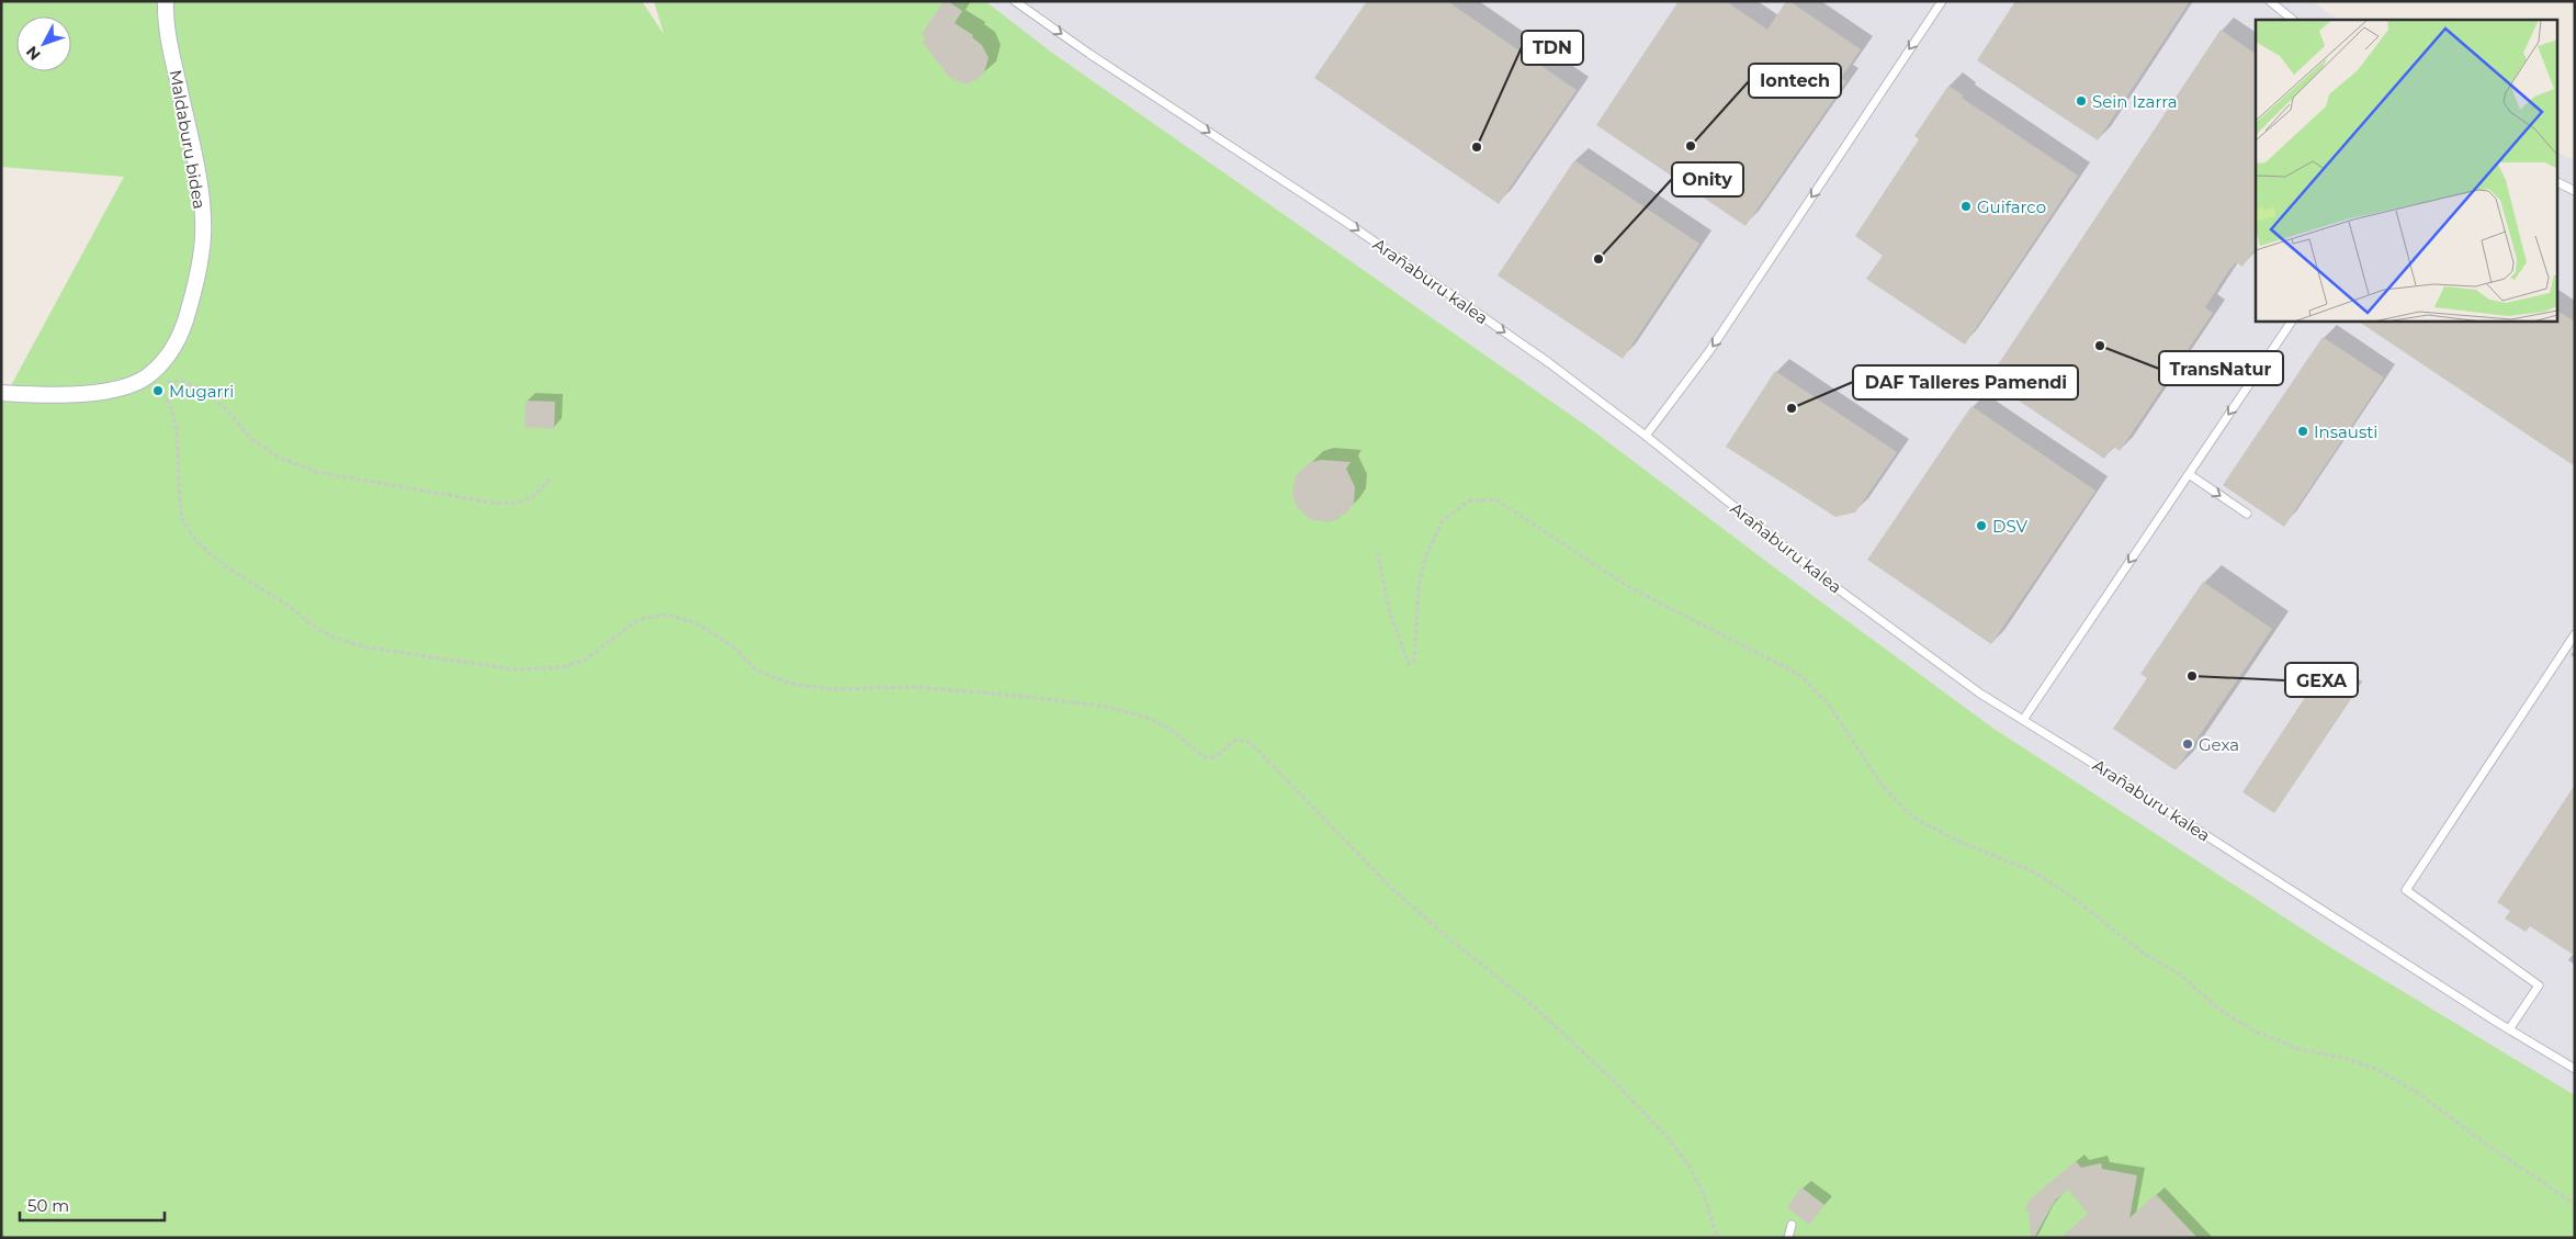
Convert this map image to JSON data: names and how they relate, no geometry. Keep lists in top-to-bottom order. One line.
{"streets":{"street":["Maldaburu bidea"],"lane":["Arañaburu kalea"]},"one_way":["Arañaburu kalea"],"places":["Sein Izarra","Iontech","TDN","Guifarco","Onity","TransNatur","Mugarri","DAF Talleres Pamendi","Insausti","DSV","GEXA","Gexa"],"scale_bar":"50 m","north":"bottom left"}
